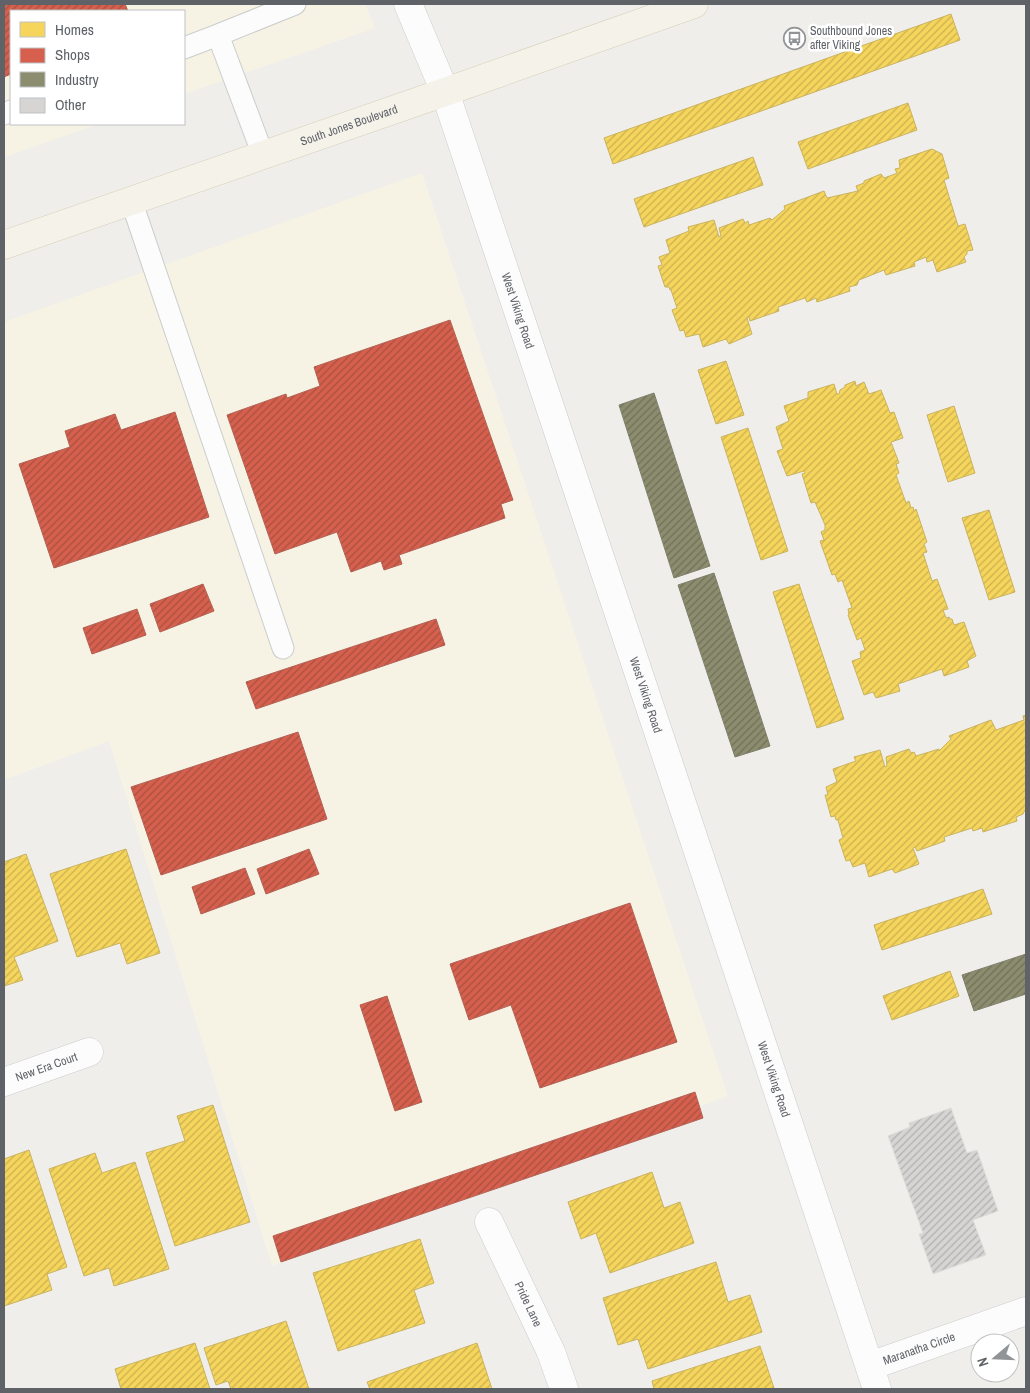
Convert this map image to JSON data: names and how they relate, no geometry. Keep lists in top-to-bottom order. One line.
{"streets":{"main road":["South Jones Boulevard"],"street":["West Viking Road","New Era Court","Pride Lane","Maranatha Circle"]},"crossings":[["South Jones Boulevard","West Viking Road"],["West Viking Road","Maranatha Circle"]],"places":{"bus stop":["Southbound Jones after Viking"]},"legend":["Homes","Shops","Industry","Other"],"north":"left"}
